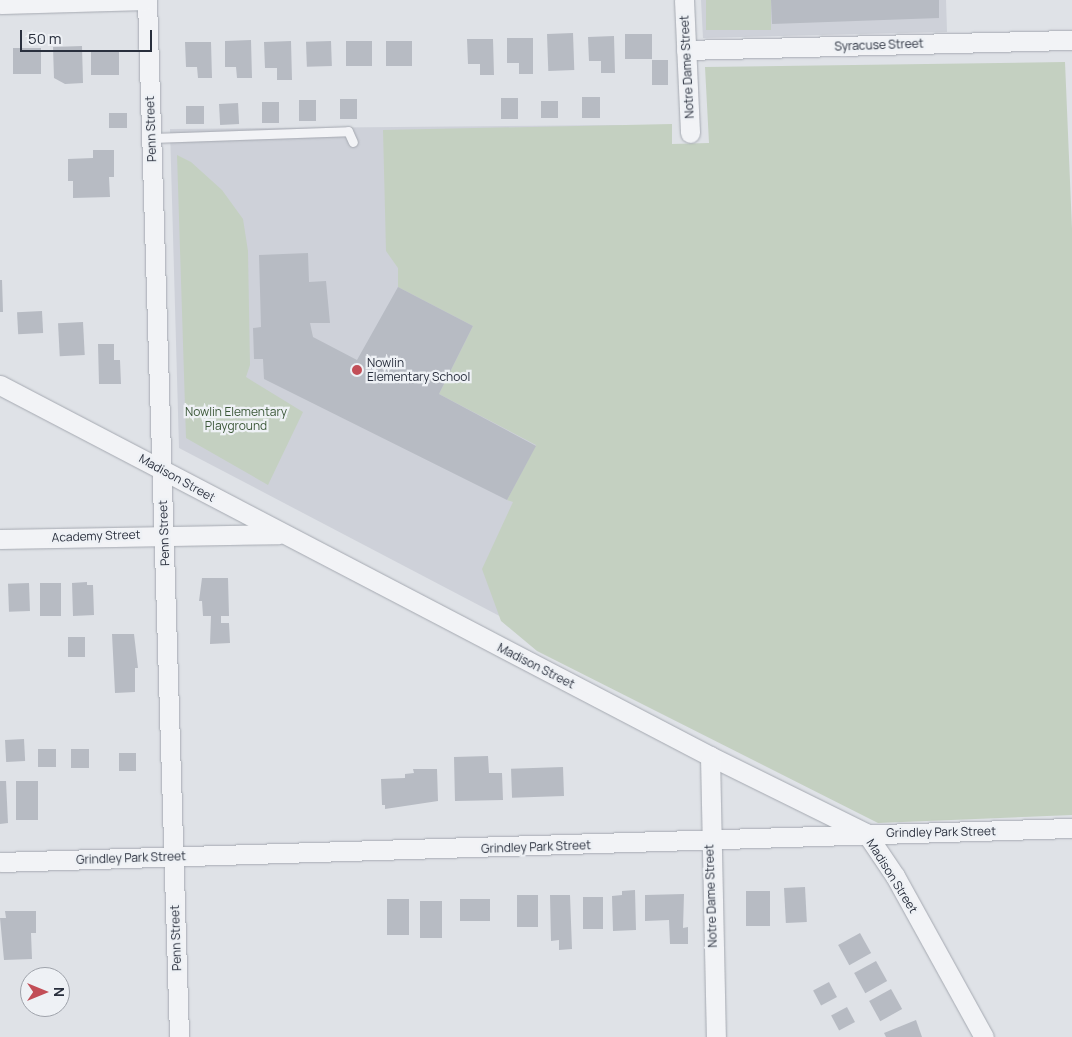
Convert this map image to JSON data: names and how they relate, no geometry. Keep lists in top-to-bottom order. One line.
{"streets":{"street":["Syracuse Street","Notre Dame Street","Penn Street","Madison Street","Academy Street","Grindley Park Street"]},"crossings":[["Syracuse Street","Notre Dame Street"],["Notre Dame Street","Madison Street"],["Notre Dame Street","Grindley Park Street"],["Penn Street","Madison Street"],["Penn Street","Academy Street"],["Penn Street","Grindley Park Street"],["Madison Street","Academy Street"],["Madison Street","Grindley Park Street"]],"parks":["Nowlin Elementary Playground"],"places":["Nowlin Elementary School"],"scale_bar":"50 m","north":"right"}
